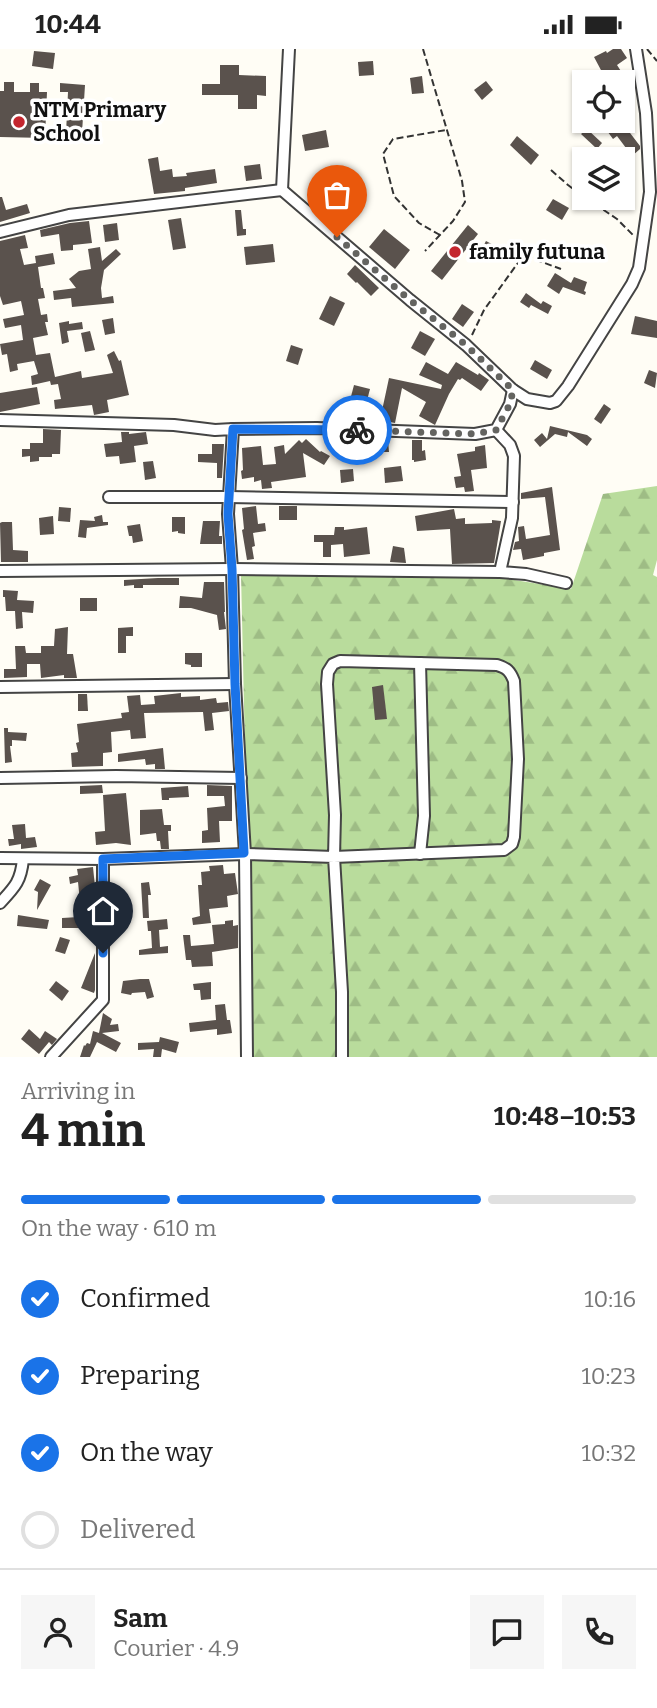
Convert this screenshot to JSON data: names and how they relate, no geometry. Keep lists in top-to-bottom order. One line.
{"places":["NTM Primary School","family futuna"],"page":{"status":"10:44","heading":["4 min","Arriving in","10:48–10:53"],"panel":["Sam","Courier · 4.9"],"bar":"On the way · 610 m","list":[["Confirmed","10:16"],["Preparing","10:23"],["On the way","10:32"],"Delivered"]}}
